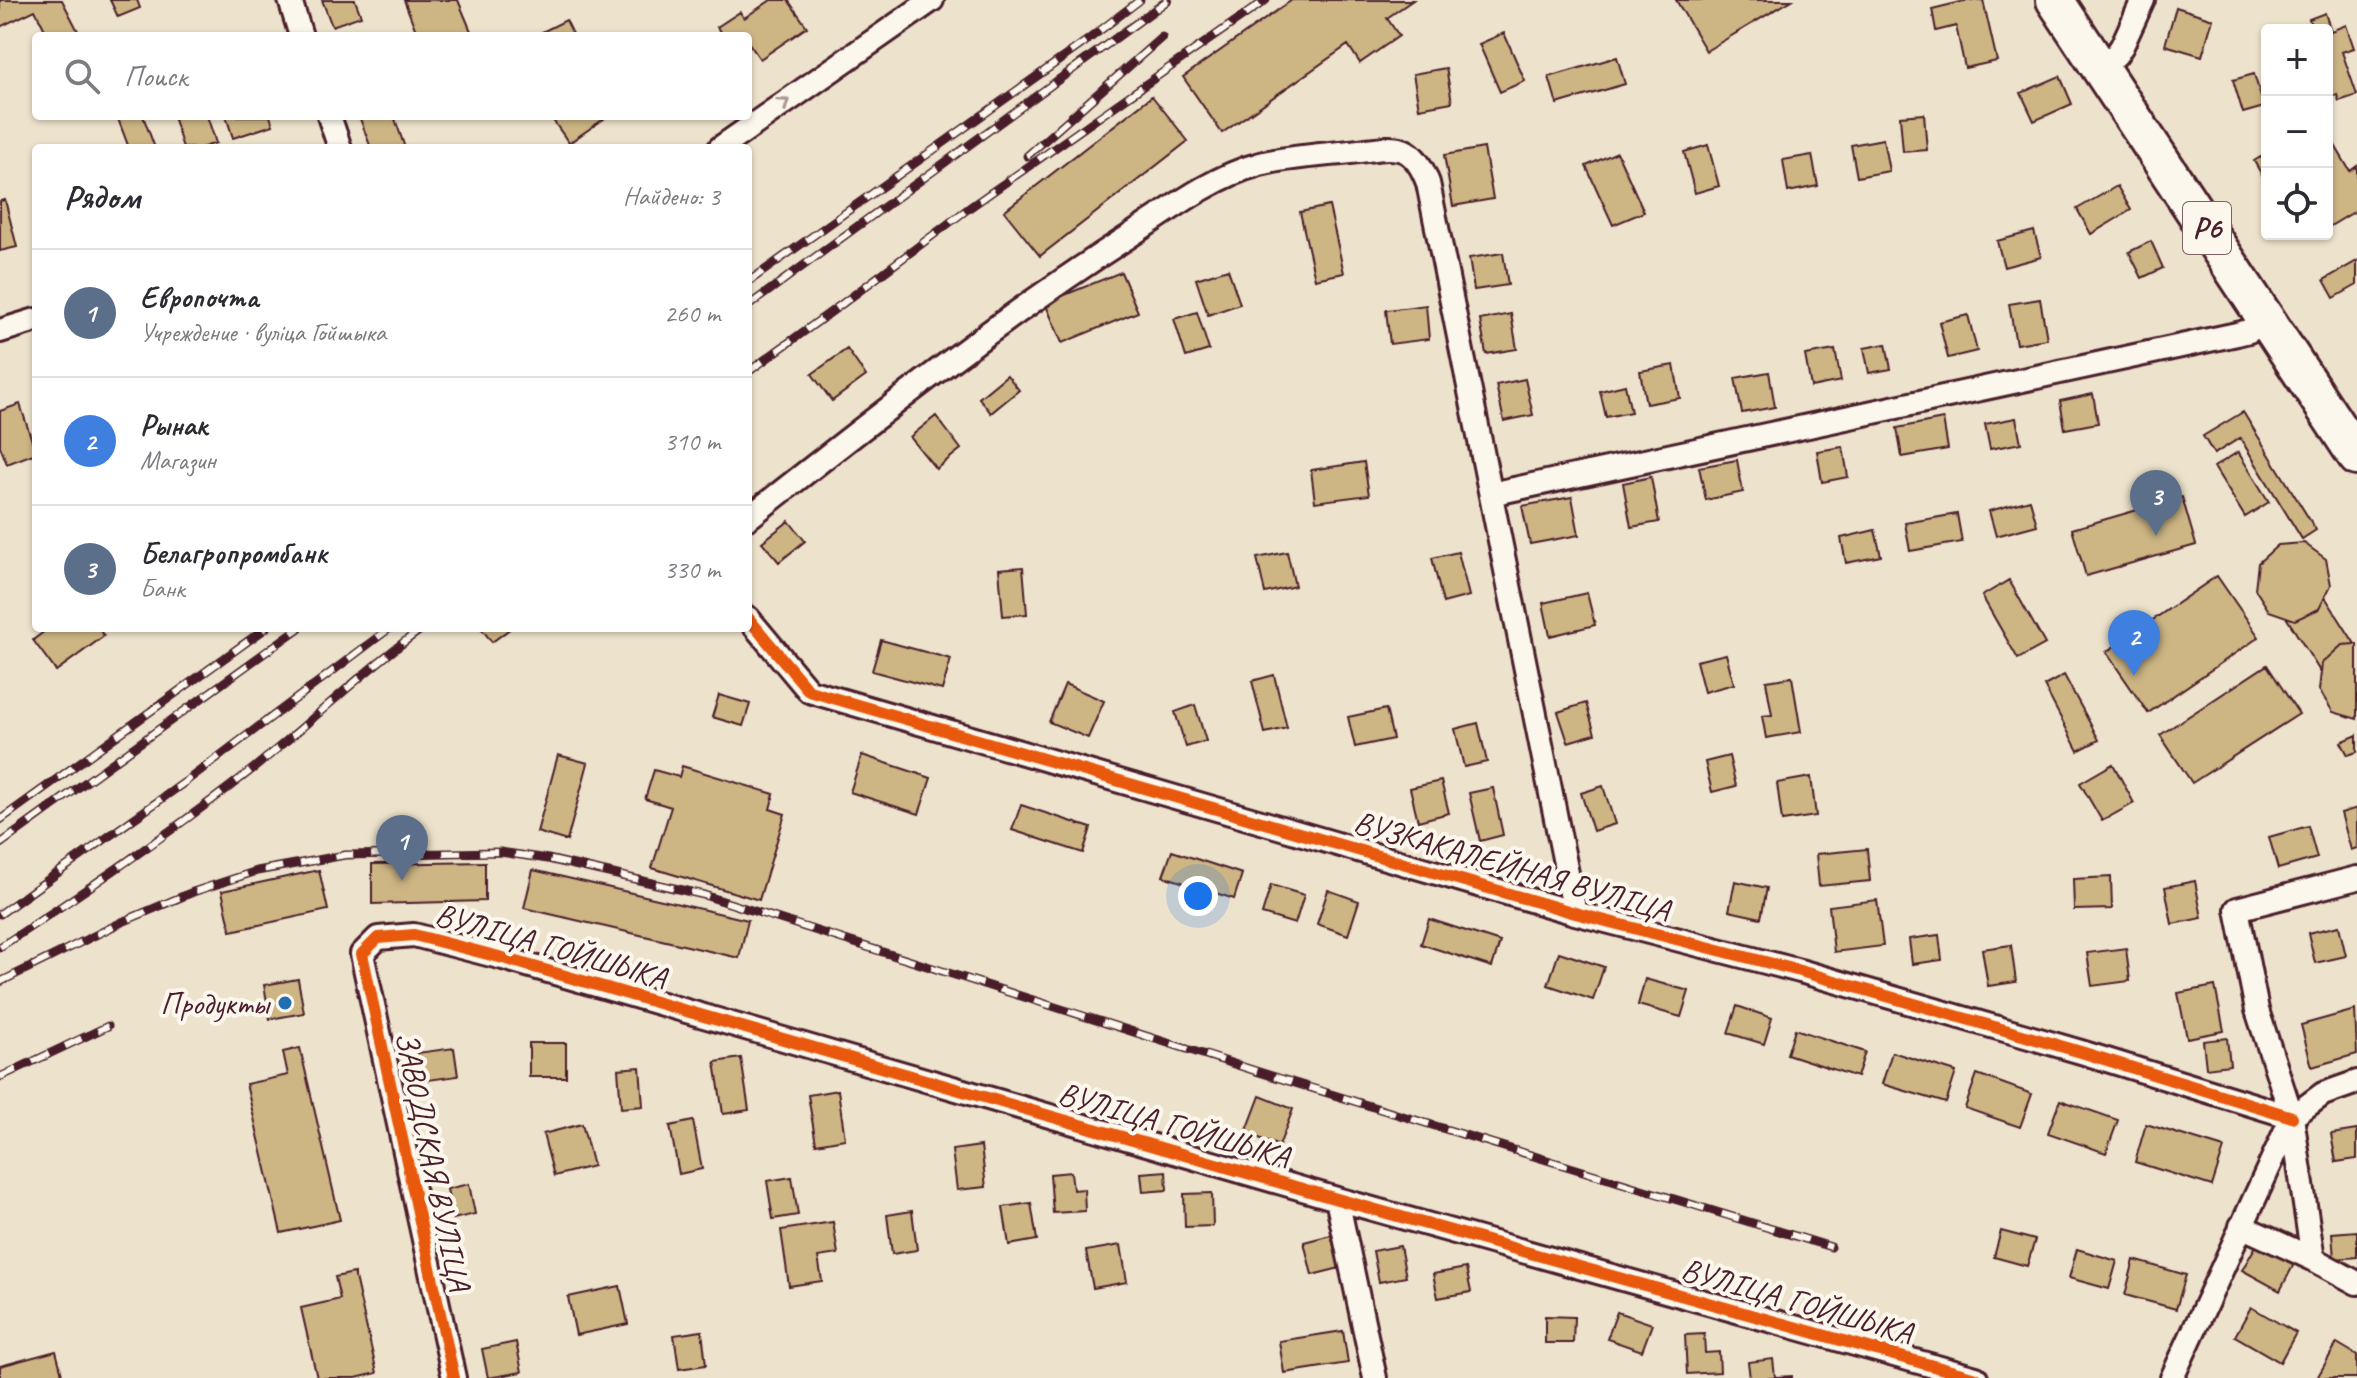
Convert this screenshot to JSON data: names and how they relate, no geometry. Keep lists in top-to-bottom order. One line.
{"streets":{"main road":["Р6"],"street":["ВУЗКАКАЛЕЙНАЯ ВУЛІЦА","ВУЛІЦА ГОЙШЫКА","ЗАВОДСКАЯ ВУЛІЦА"]},"crossings":[["ВУЛІЦА ГОЙШЫКА","ЗАВОДСКАЯ ВУЛІЦА"]],"places":["Продукты"],"page":{"map_buttons":["+","−"],"search":"Поиск","heading":["Рядом","Найдено: 3"],"list":[{"mark":"1","name":"Европочта","note":"Учреждение · вуліца Гойшыка","value":"260 m"},{"mark":"2","name":"Рынак","note":"Магазин","value":"310 m"},{"mark":"3","name":"Белагропромбанк","note":"Банк","value":"330 m"}],"pins":["3","2","1"]}}
